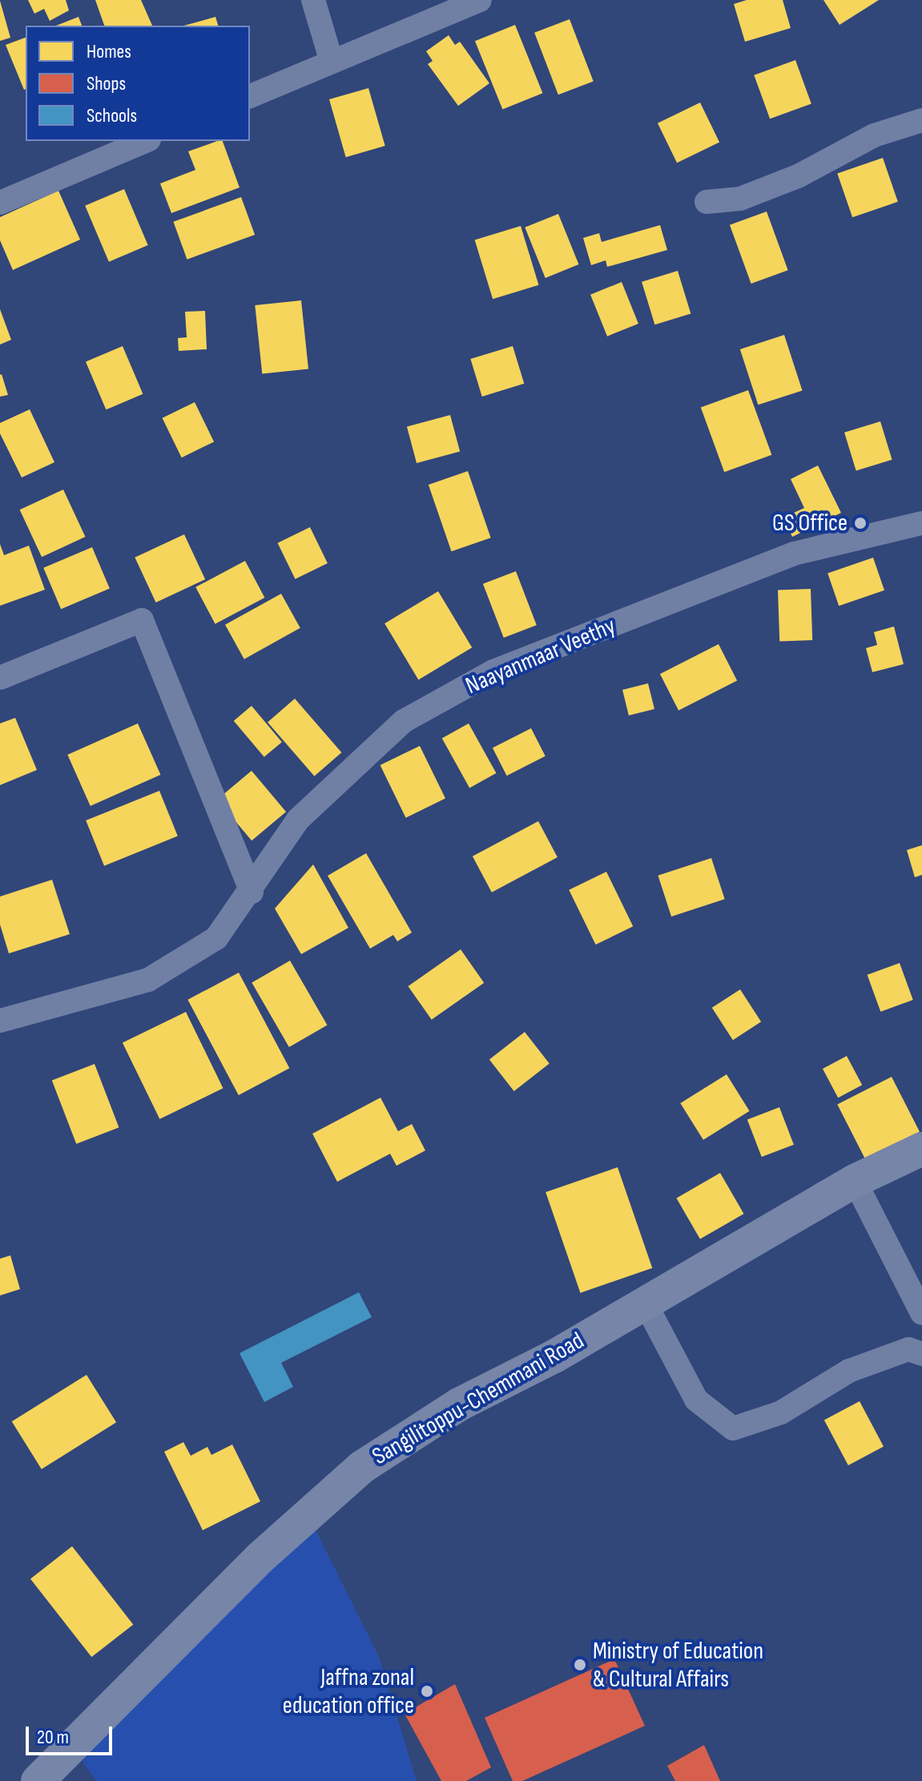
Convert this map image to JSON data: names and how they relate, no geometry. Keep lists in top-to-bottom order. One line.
{"streets":{"main road":["Sangilitoppu-Chemmani Road"],"street":["Naayanmaar Veethy"]},"places":["GS Office","Ministry of Education & Cultural Affairs","Jaffna zonal education office"],"legend":["Homes","Shops","Schools"],"scale_bar":"20 m"}
